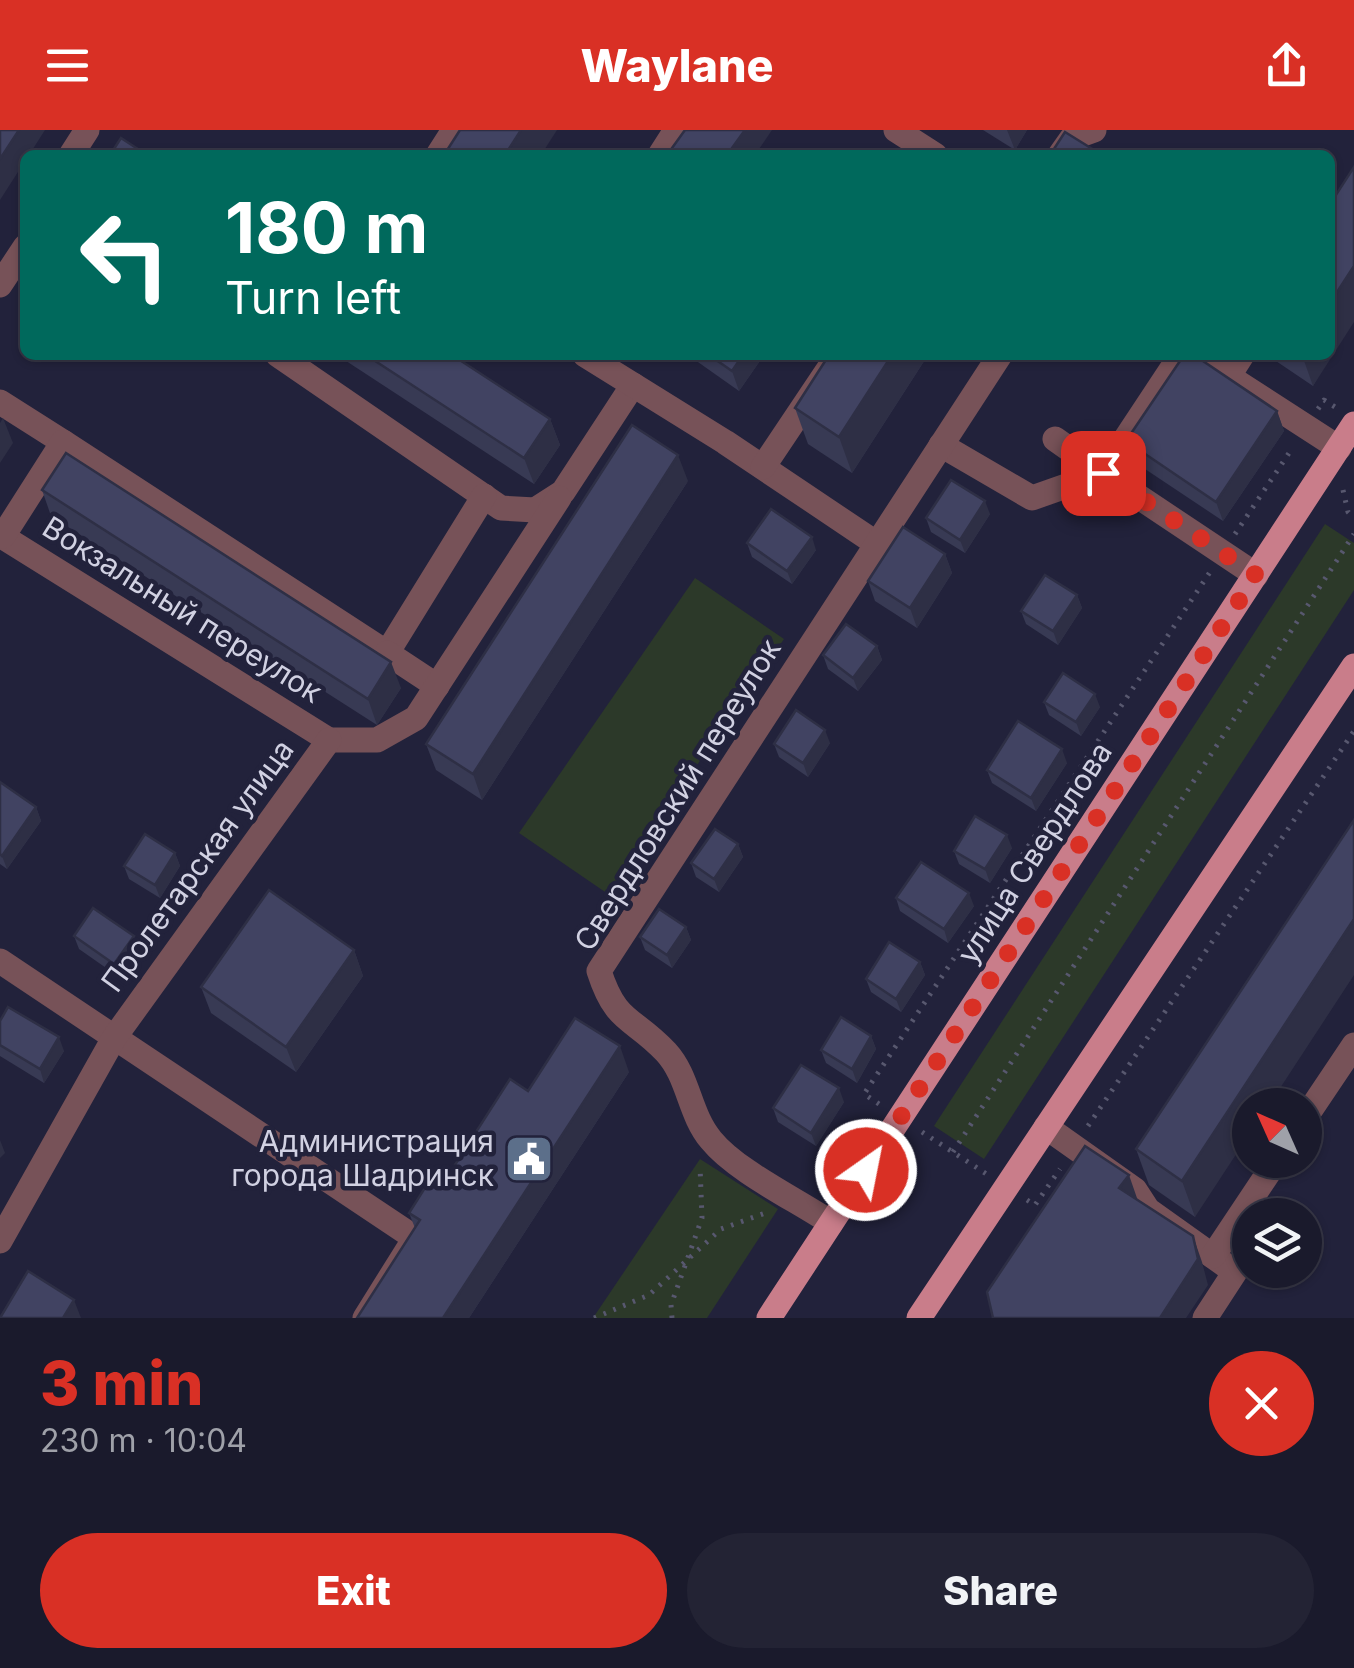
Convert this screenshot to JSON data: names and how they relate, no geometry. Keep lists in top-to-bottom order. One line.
{"streets":{"main road":["улица Свердлова"],"street":["Вокзальный переулок","Свердловский переулок","Пролетарская улица"]},"crossings":[["Вокзальный переулок","Пролетарская улица"],["Свердловский переулок","улица Свердлова"]],"places":{"public building":["Администрация города Шадринск"]},"north":"top left","page":{"header":"Waylane","turn":["180 m","Turn left"],"heading":["3 min","230 m · 10:04"],"buttons":["Exit","Share"]}}
